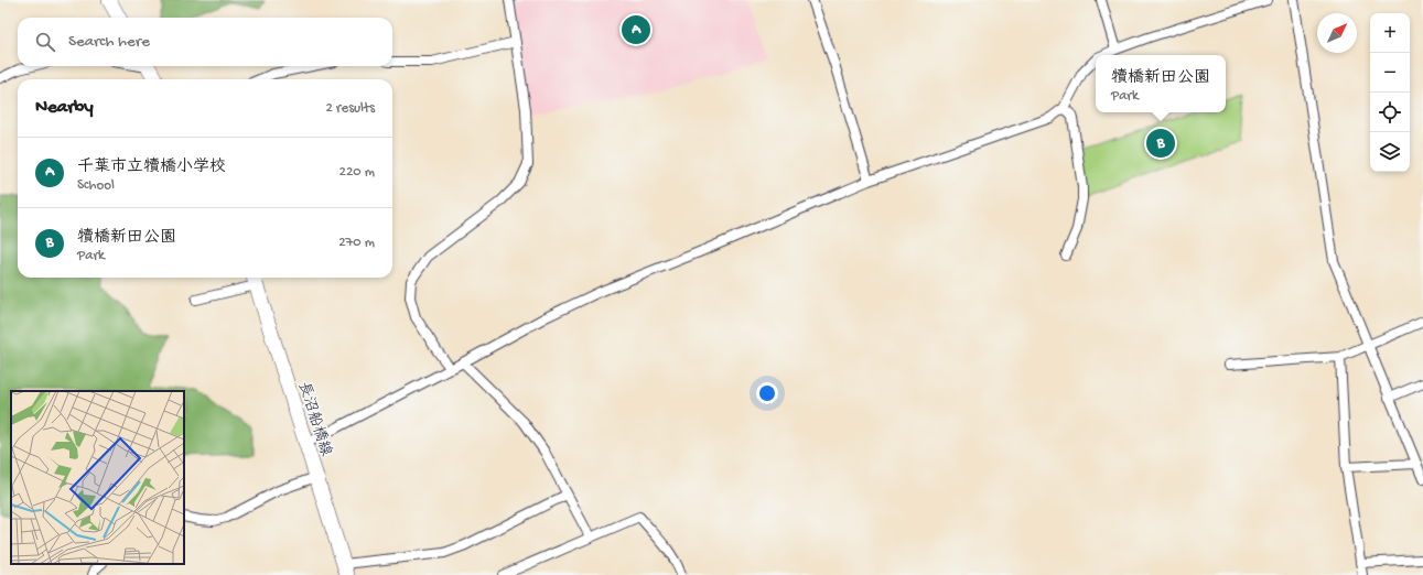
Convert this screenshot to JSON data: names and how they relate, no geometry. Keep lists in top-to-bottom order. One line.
{"streets":{"main road":["長沼船橋線"]},"north":"top right","page":{"map_buttons":["+","−"],"pins":["A","B"],"search":"Search here","popup":["犢橋新田公園","Park"],"heading":["Nearby","2 results"],"list":[{"mark":"A","name":"千葉市立犢橋小学校","note":"School","value":"220 m"},{"mark":"B","name":"犢橋新田公園","note":"Park","value":"270 m"}]}}
